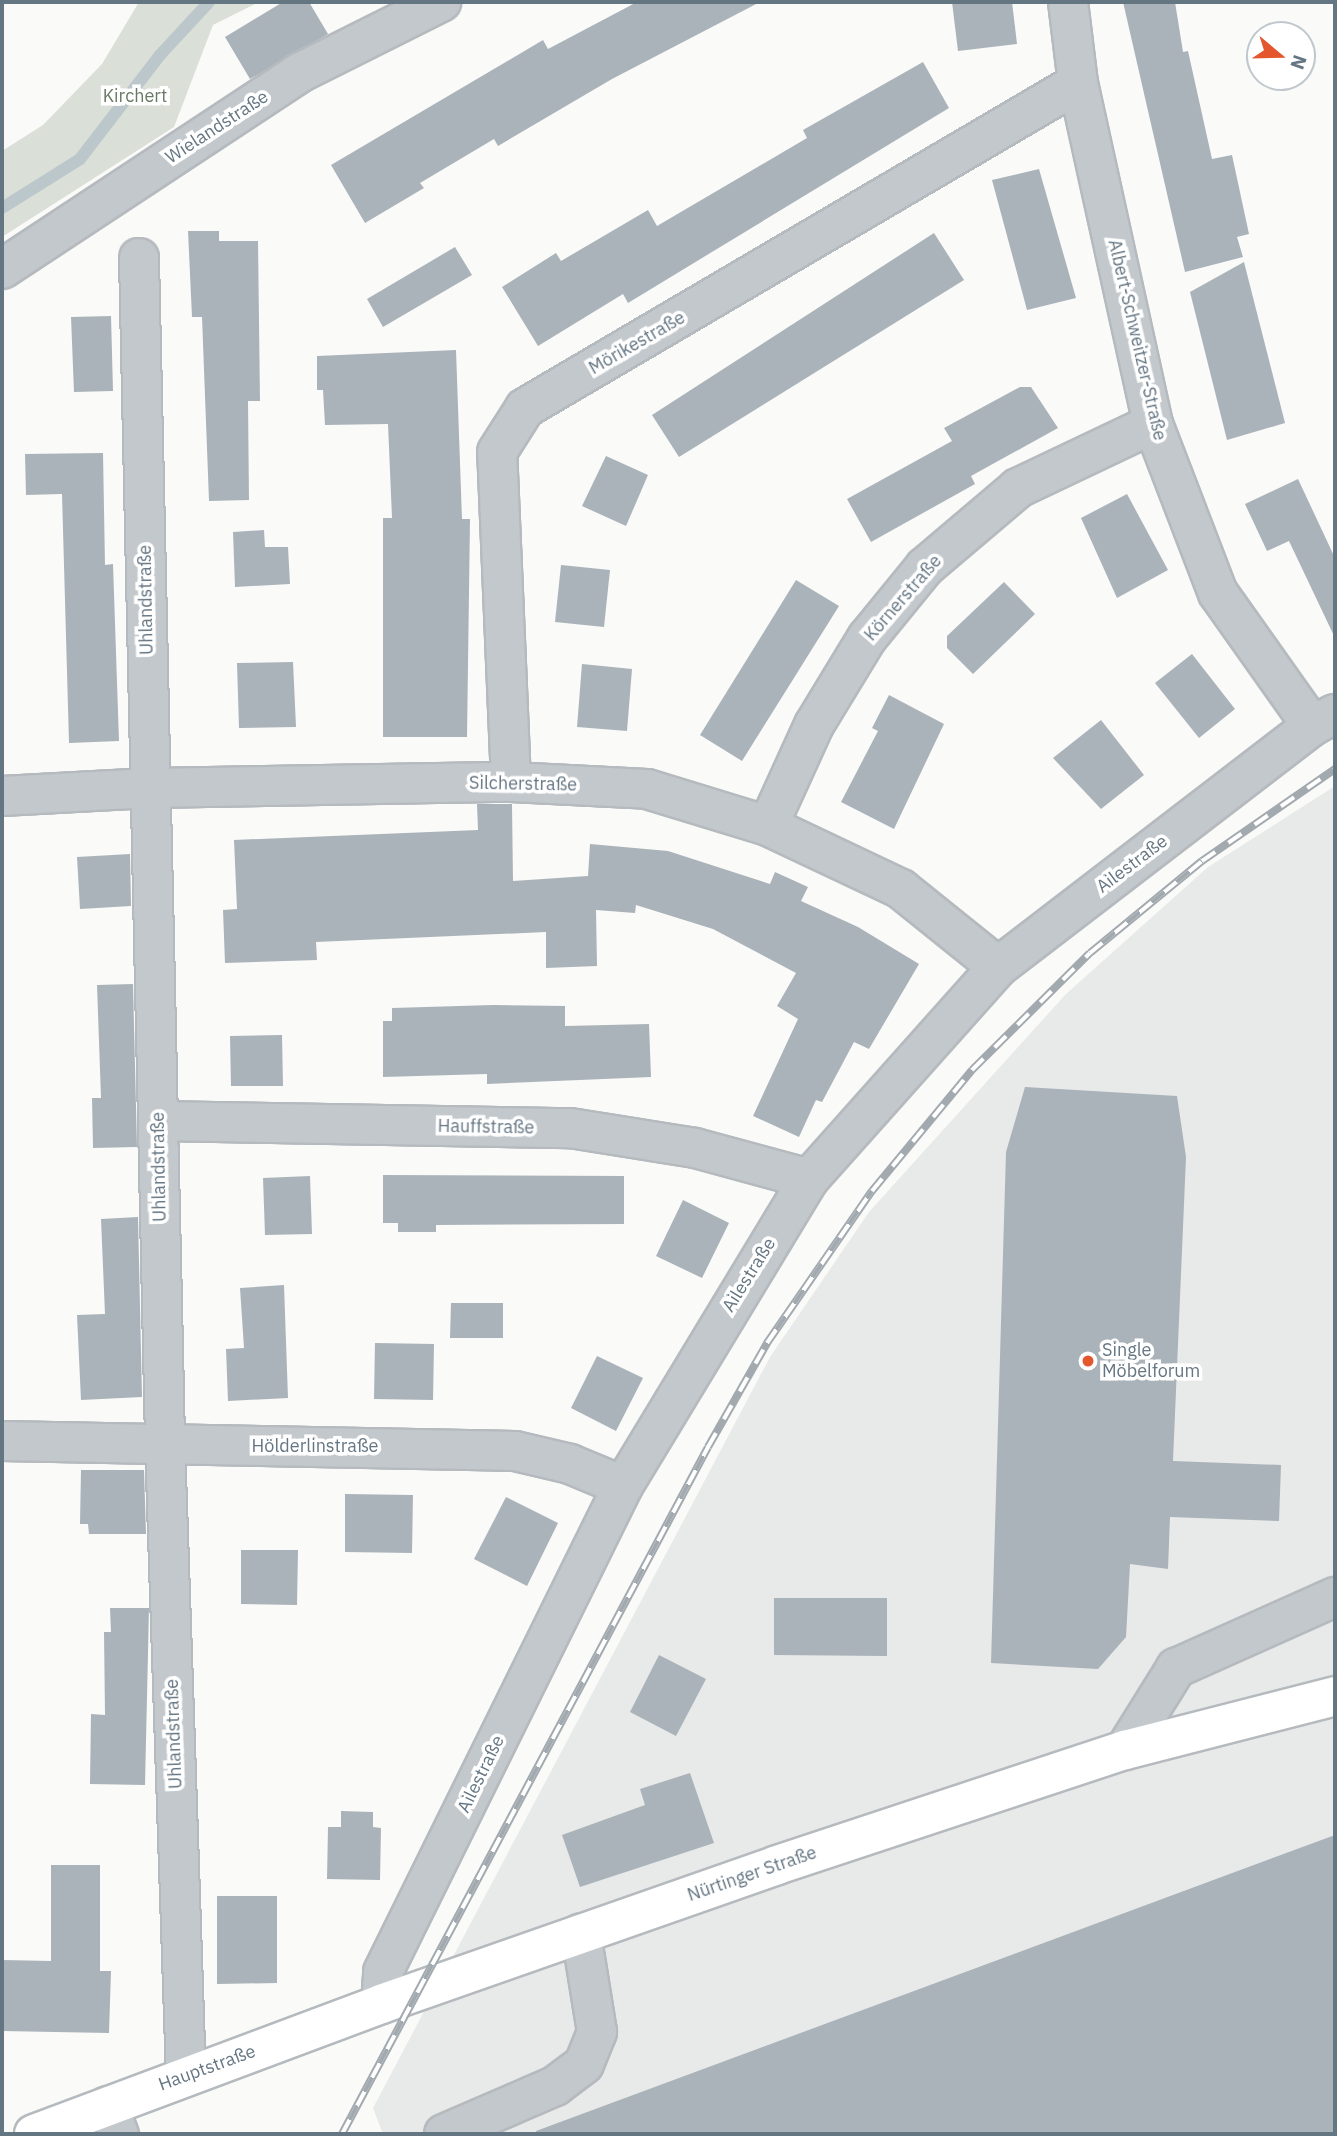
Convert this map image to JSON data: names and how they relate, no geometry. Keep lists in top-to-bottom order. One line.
{"streets":{"main road":["Nürtinger Straße","Hauptstraße"],"street":["Wielandstraße","Albert-Schweitzer-Straße","Mörikestraße","Körnerstraße","Uhlandstraße","Silcherstraße","Ailestraße","Hauffstraße","Hölderlinstraße"]},"crossings":[["Albert-Schweitzer-Straße","Mörikestraße"],["Albert-Schweitzer-Straße","Körnerstraße"],["Albert-Schweitzer-Straße","Ailestraße"],["Mörikestraße","Silcherstraße"],["Körnerstraße","Silcherstraße"],["Uhlandstraße","Silcherstraße"],["Uhlandstraße","Hauffstraße"],["Uhlandstraße","Hölderlinstraße"],["Uhlandstraße","Hauptstraße"],["Silcherstraße","Ailestraße"],["Ailestraße","Hauffstraße"],["Ailestraße","Hölderlinstraße"],["Ailestraße","Nürtinger Straße"],["Ailestraße","Hauptstraße"],["Nürtinger Straße","Hauptstraße"]],"parks":["Kirchert"],"places":["Single Möbelforum"],"north":"right"}
